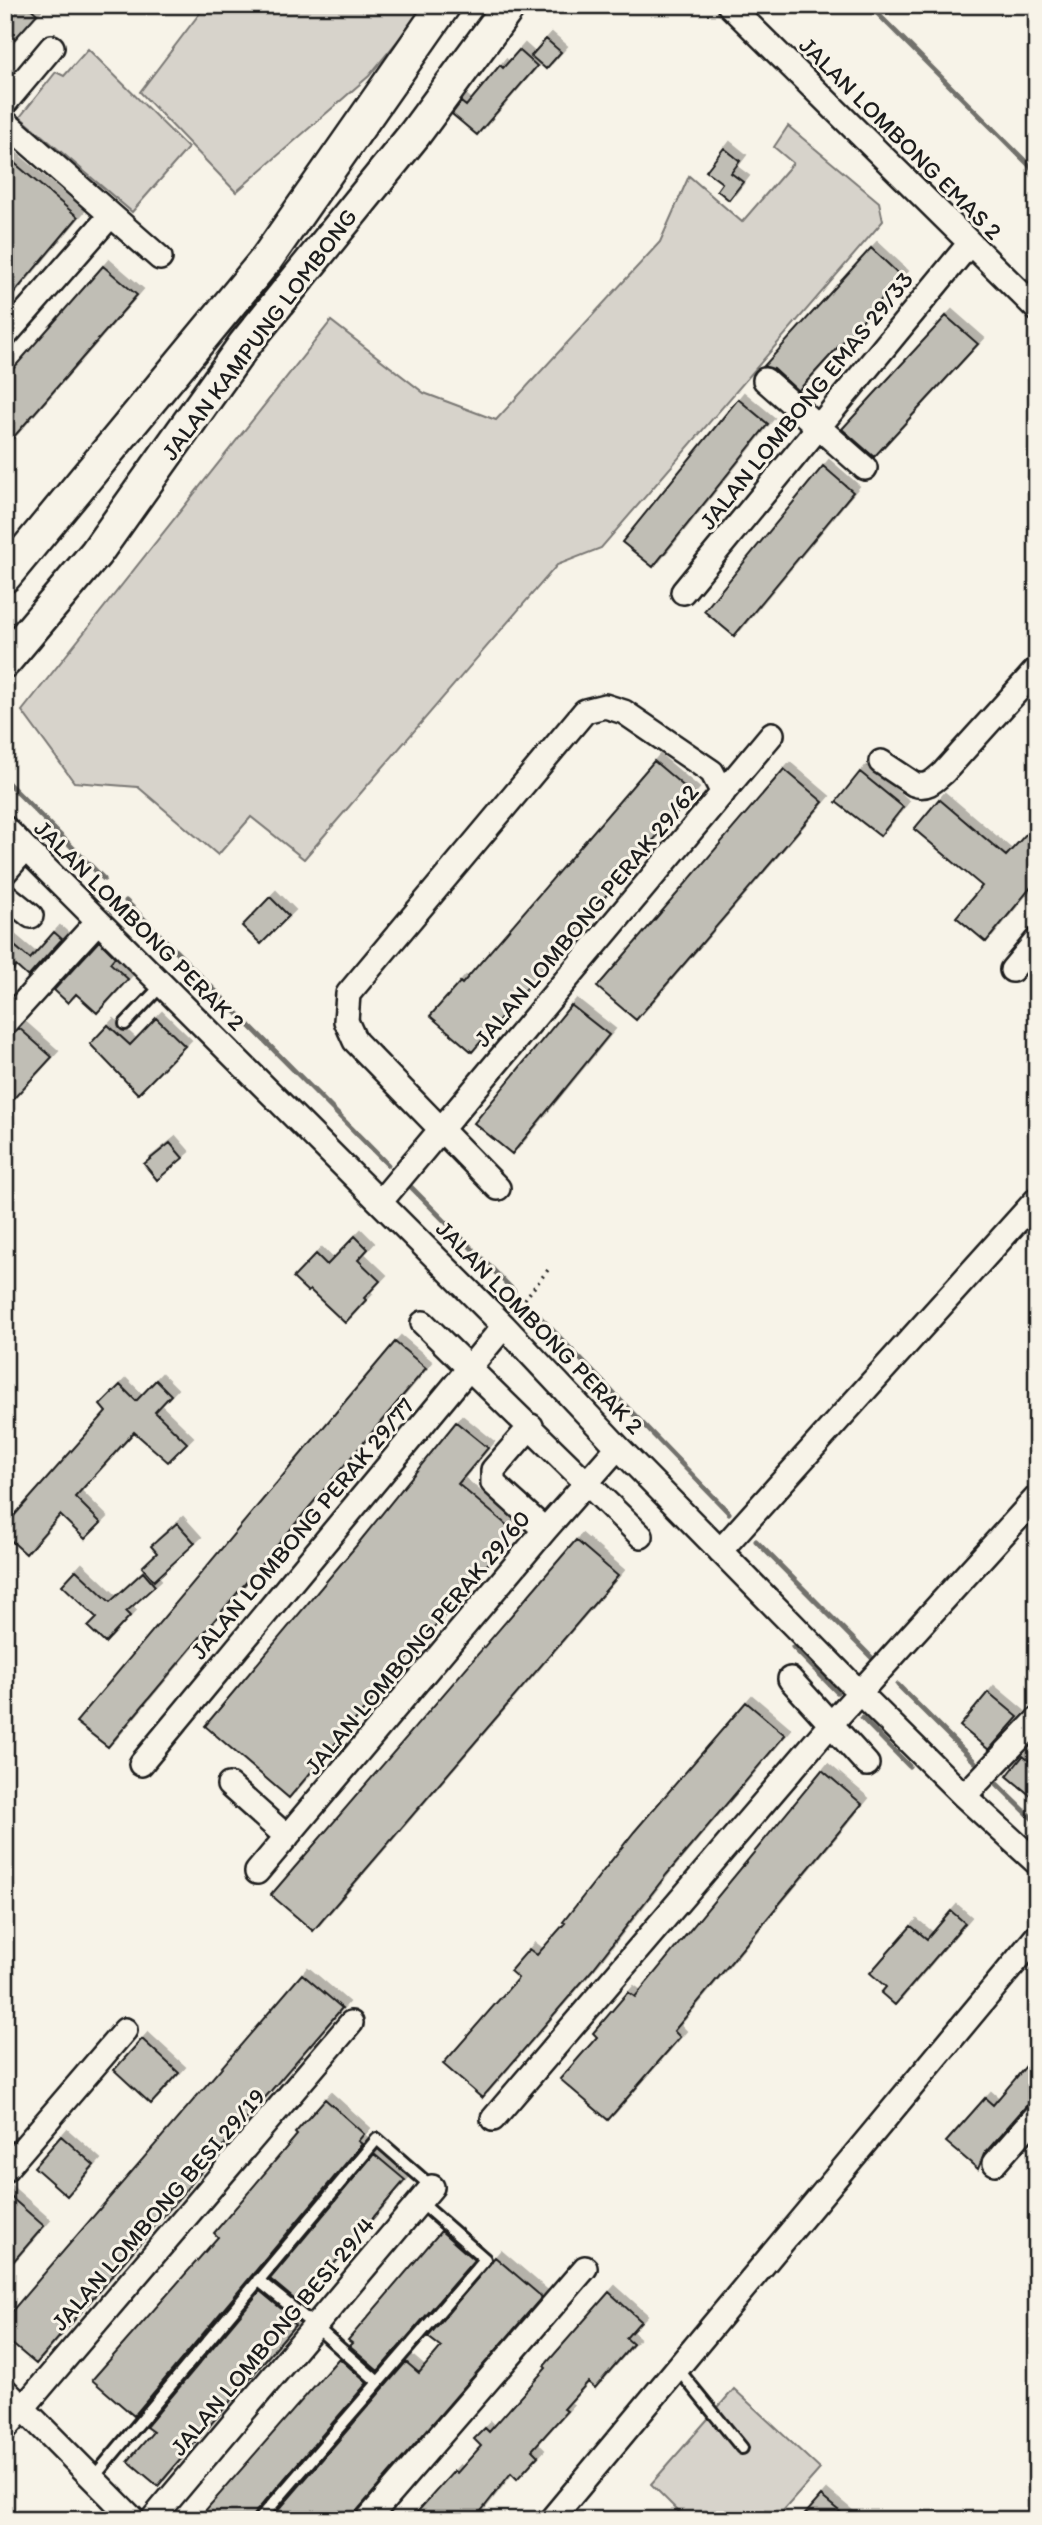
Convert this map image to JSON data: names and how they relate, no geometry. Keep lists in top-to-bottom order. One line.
{"streets":{"street":["JALAN LOMBONG EMAS 2","JALAN KAMPUNG LOMBONG","JALAN LOMBONG EMAS 29/33","JALAN LOMBONG PERAK 29/62","JALAN LOMBONG PERAK 2","JALAN LOMBONG PERAK 29/77","JALAN LOMBONG PERAK 29/60","JALAN LOMBONG BESI 29/19","JALAN LOMBONG BESI 29/4"]},"crossings":[["JALAN LOMBONG EMAS 2","JALAN LOMBONG EMAS 29/33"],["JALAN LOMBONG PERAK 29/62","JALAN LOMBONG PERAK 2"],["JALAN LOMBONG PERAK 2","JALAN LOMBONG PERAK 29/77"],["JALAN LOMBONG PERAK 2","JALAN LOMBONG PERAK 29/60"]]}
